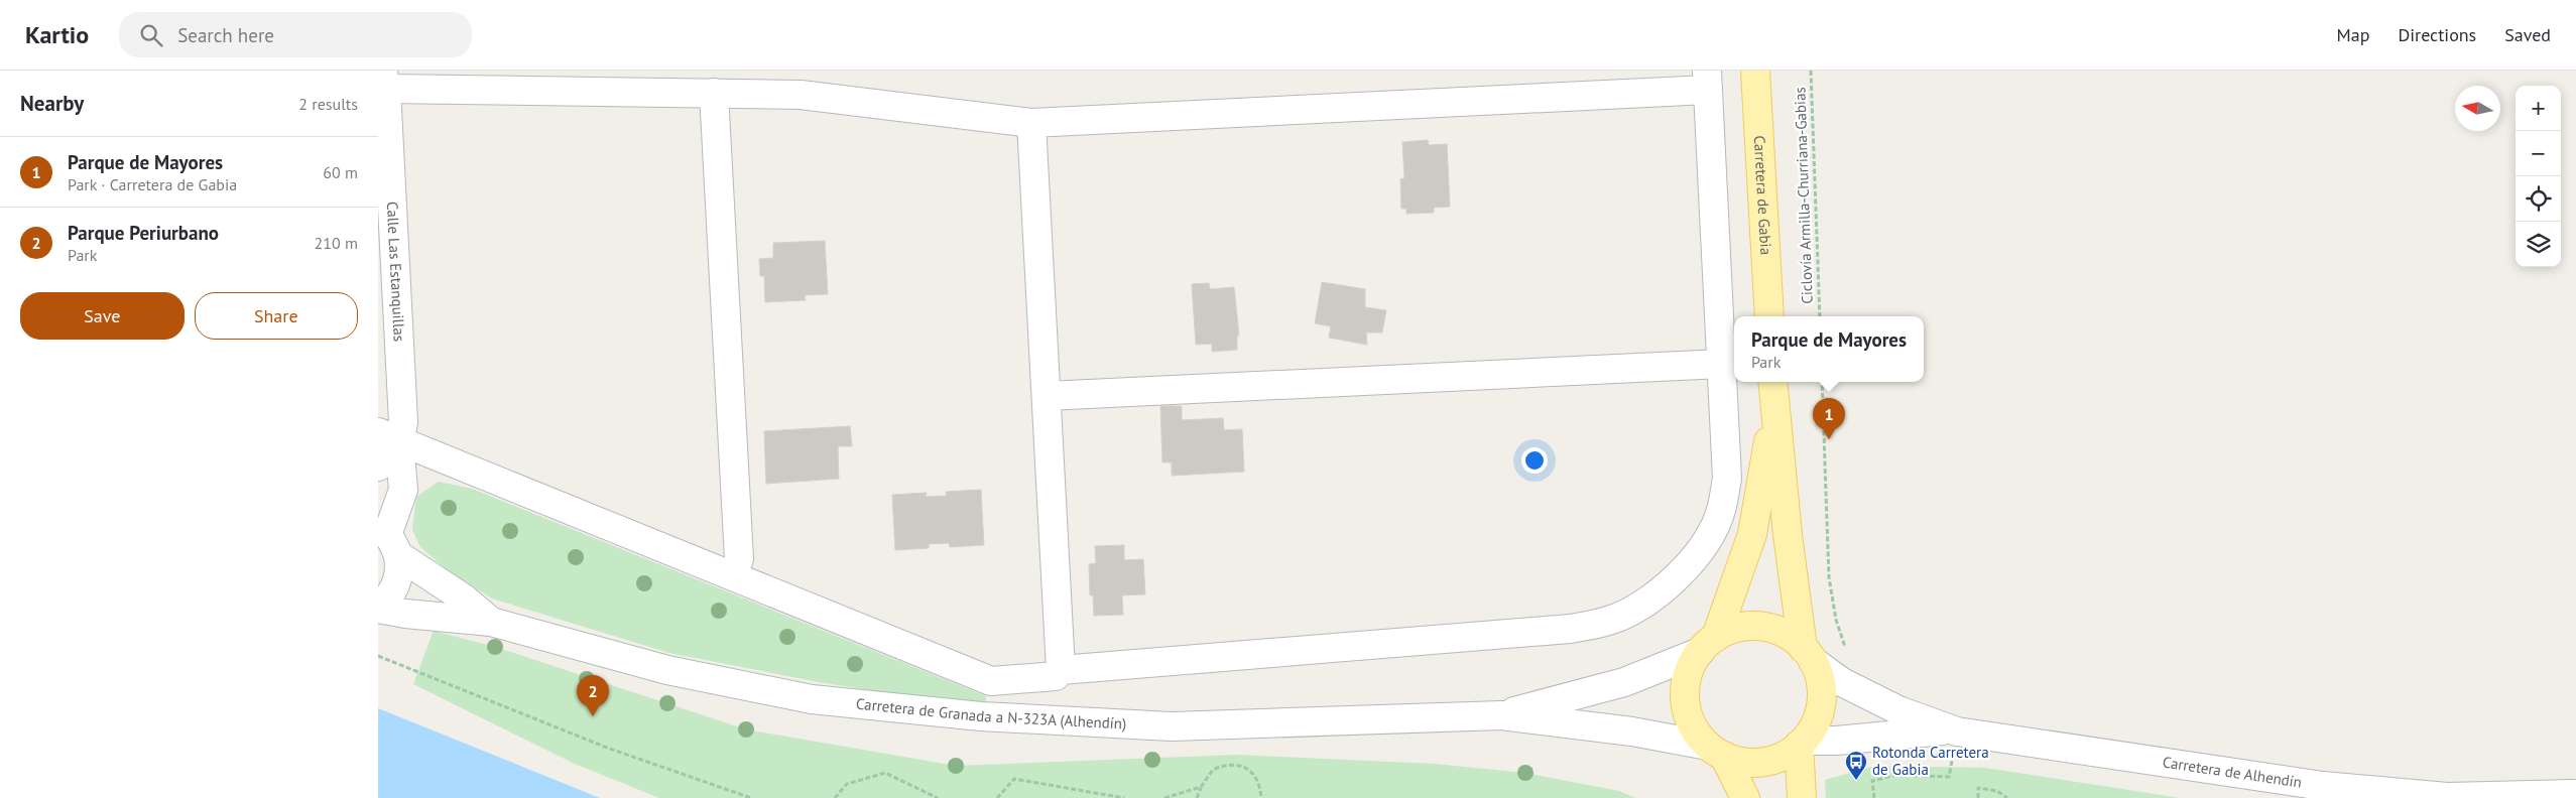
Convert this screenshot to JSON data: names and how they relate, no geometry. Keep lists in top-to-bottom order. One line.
{"streets":{"main road":["Carretera de Gabia"],"street":["Calle Las Estanquillas","Carretera de Granada a N-323A (Alhendín)","Carretera de Alhendín"],"path":["Ciclovía Armilla-Churriana-Gabias"]},"crossings":[["Calle Las Estanquillas","Carretera de Granada a N-323A (Alhendín)"]],"places":{"bus stop":["Rotonda Carretera de Gabia"]},"north":"left","page":{"header":"Kartio","search":"Search here","nav":["Map","Directions","Saved"],"heading":["Nearby","2 results"],"map_buttons":["+","−"],"list":[{"mark":"1","name":"Parque de Mayores","note":"Park · Carretera de Gabia","value":"60 m"},{"mark":"2","name":"Parque Periurbano","note":"Park","value":"210 m"}],"buttons":["Save","Share"],"popup":["Parque de Mayores","Park"],"pins":["1","2"]}}
